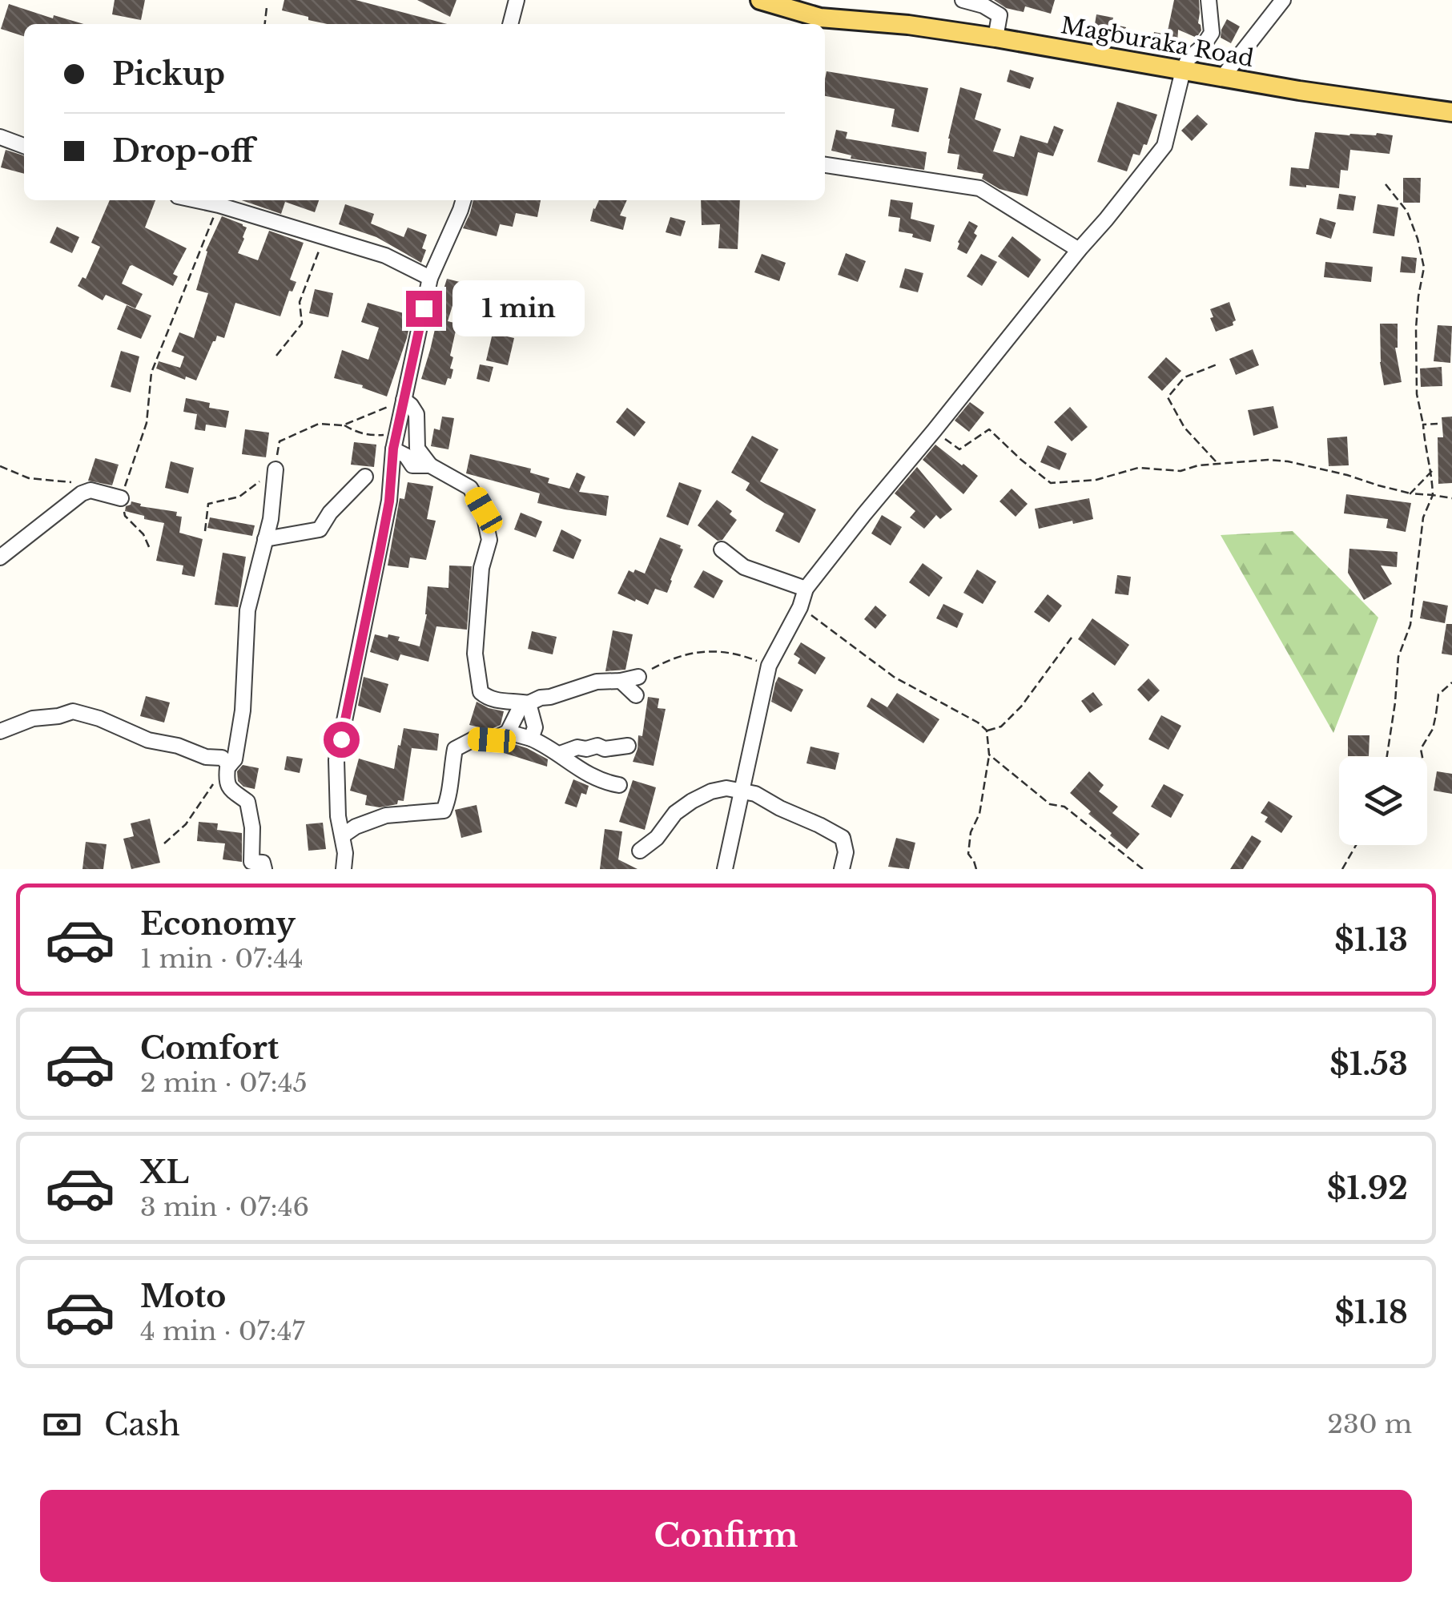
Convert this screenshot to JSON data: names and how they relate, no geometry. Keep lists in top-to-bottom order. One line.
{"streets":{"main road":["Magburaka Road"]},"page":{"banner":["Pickup","Drop-off"],"bubble":"1 min","list":[{"name":"Economy","note":"1 min · 07:44","value":"$1.13"},{"name":"Comfort","note":"2 min · 07:45","value":"$1.53"},{"name":"XL","note":"3 min · 07:46","value":"$1.92"},{"name":"Moto","note":"4 min · 07:47","value":"$1.18"}],"pay":["Cash","230 m"],"buttons":"Confirm"}}
